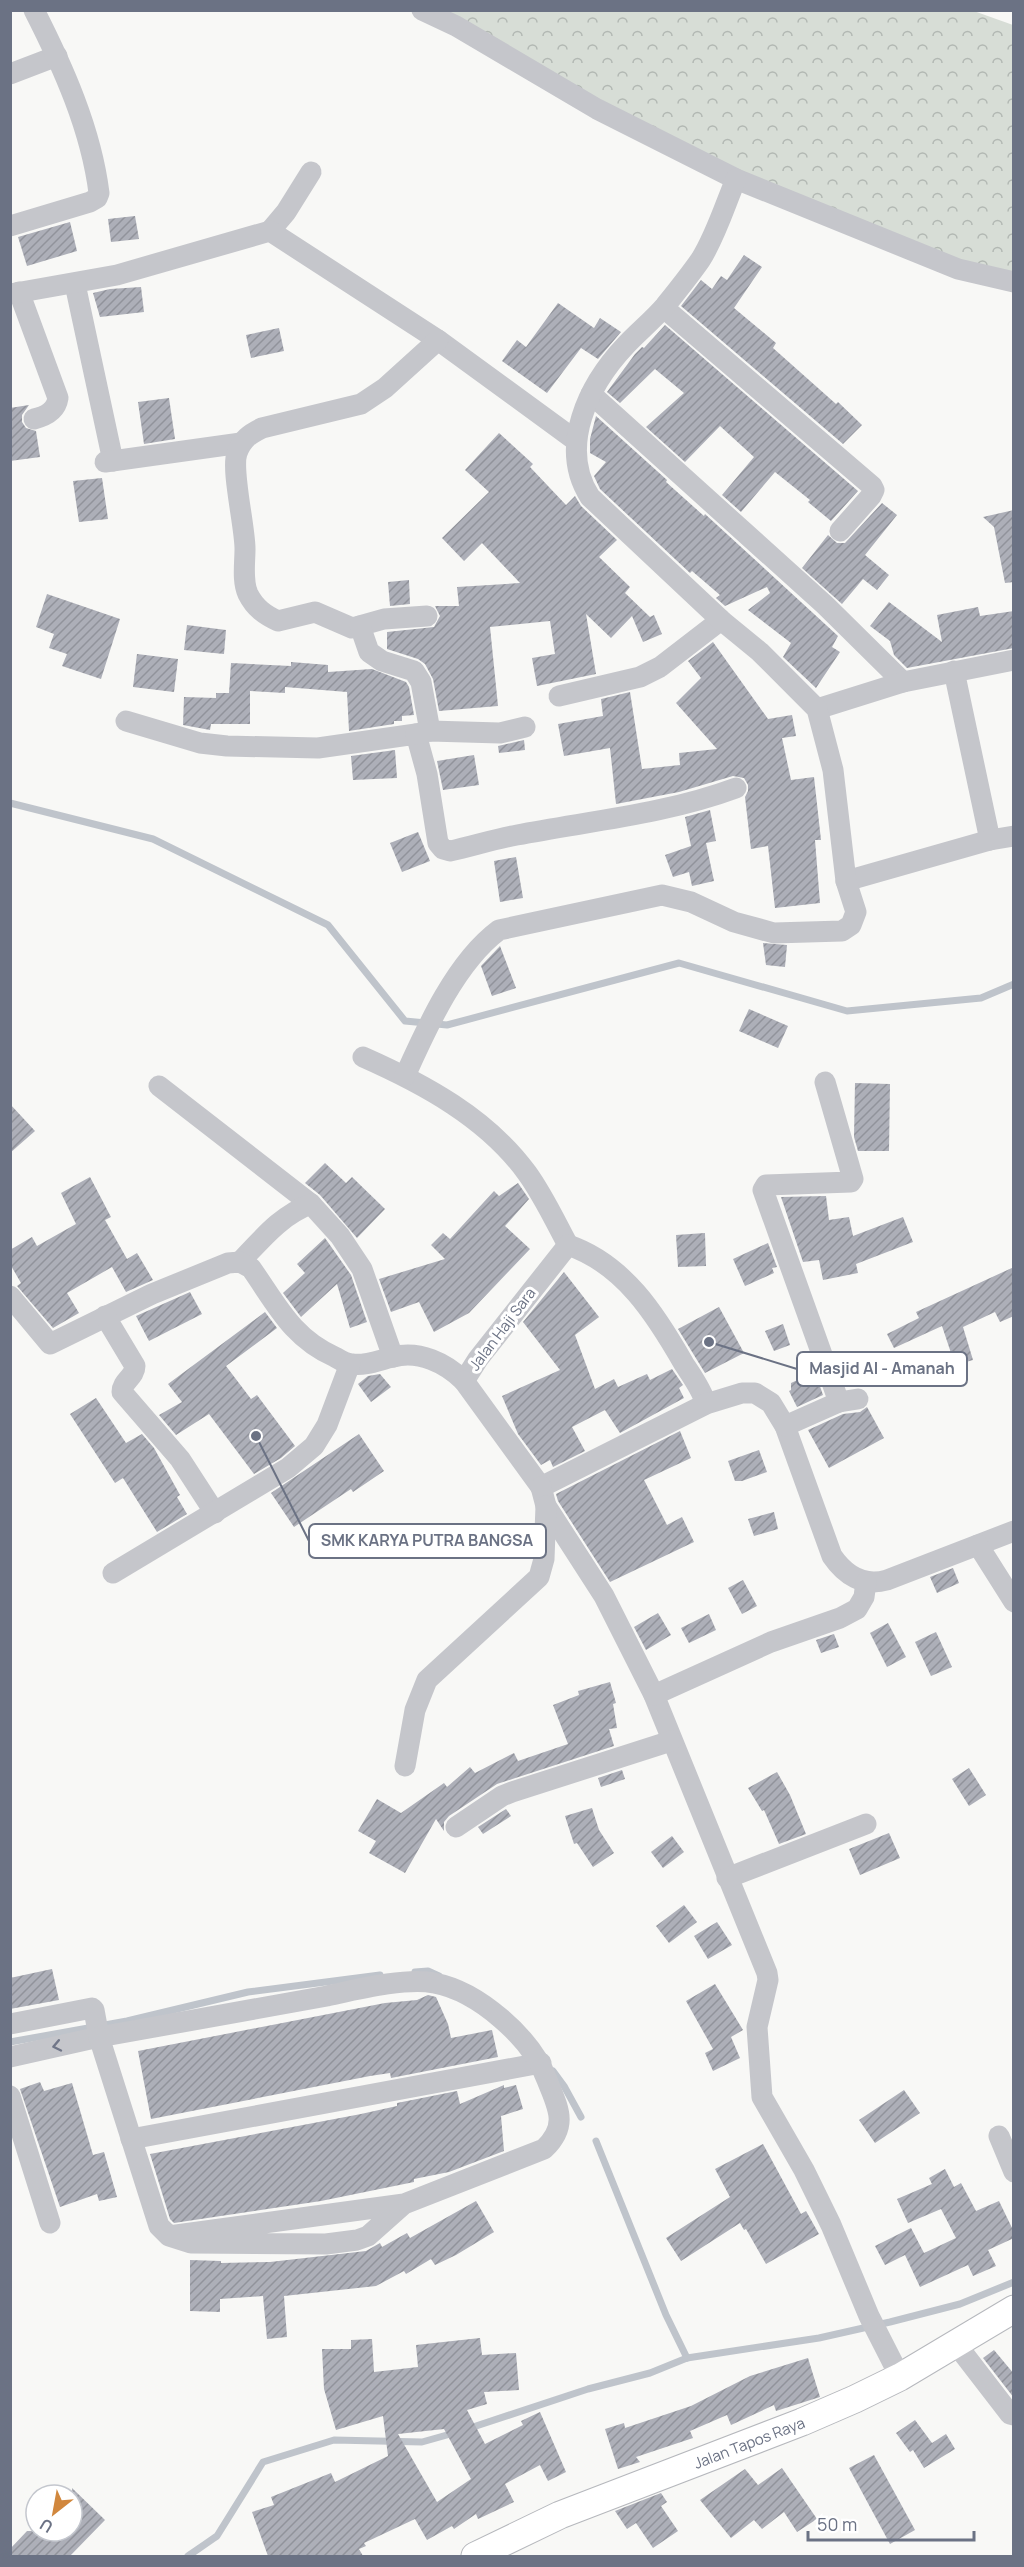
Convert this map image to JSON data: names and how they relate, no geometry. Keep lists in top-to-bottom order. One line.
{"streets":{"main road":["Jalan Tapos Raya"],"street":["Jalan Haji Sara"]},"places":["Masjid Al - Amanah","SMK KARYA PUTRA BANGSA"],"scale_bar":"50 m","north":"bottom left"}
